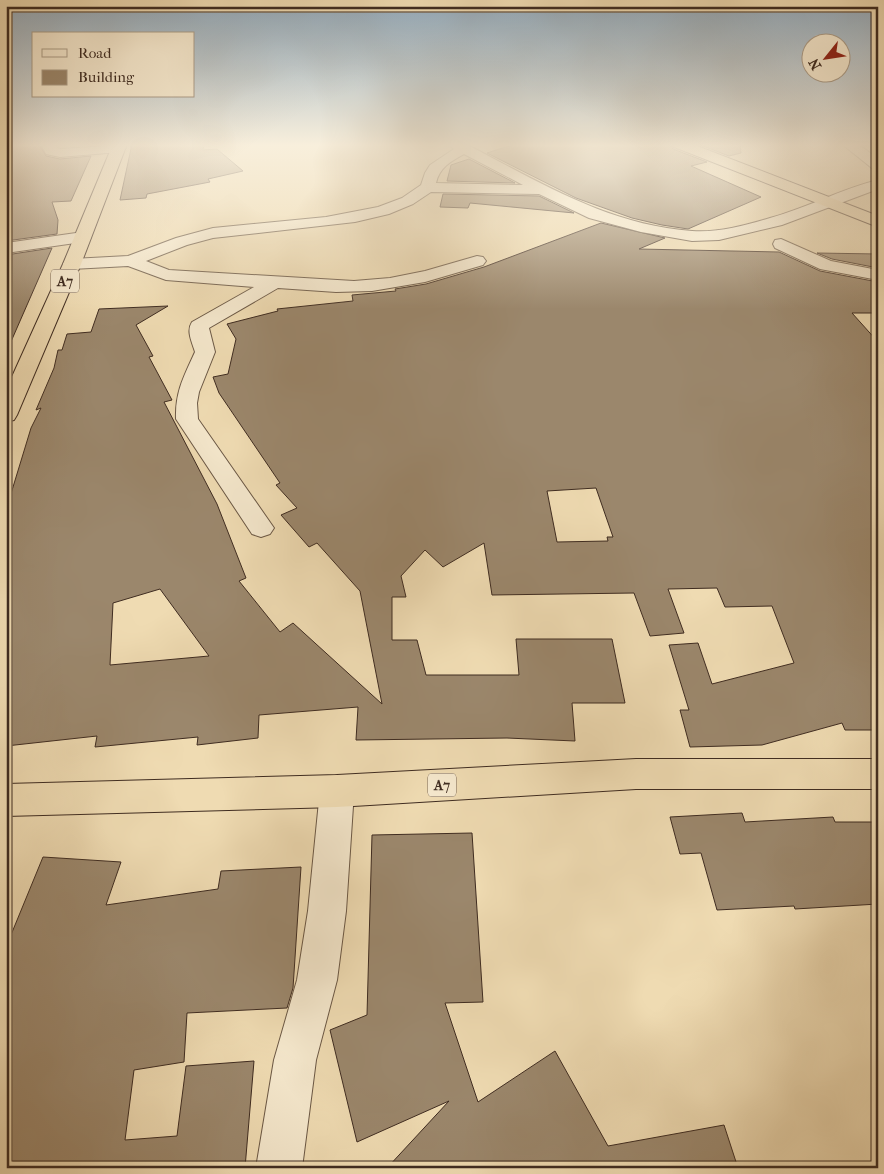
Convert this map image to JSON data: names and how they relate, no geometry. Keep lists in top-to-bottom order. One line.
{"streets":{"highway":["A7"]},"legend":["Road","Building"],"north":"bottom left"}
